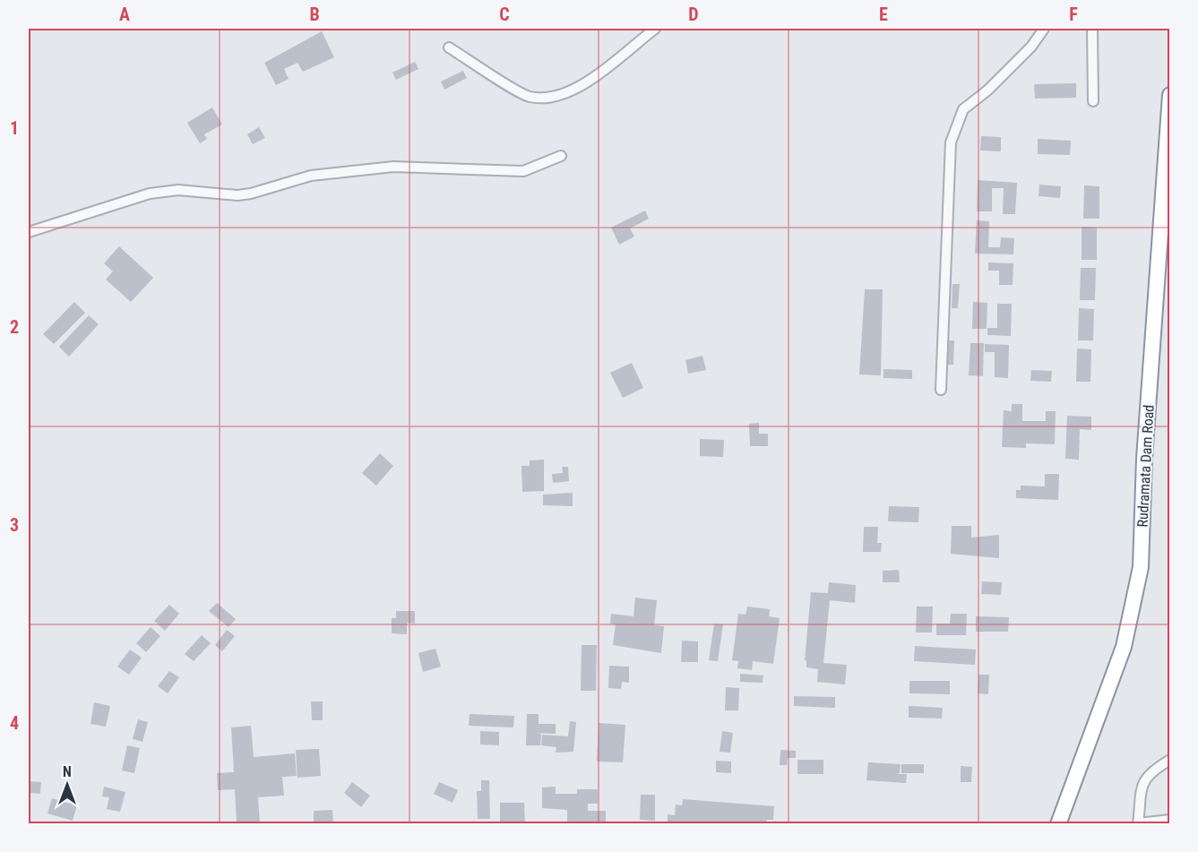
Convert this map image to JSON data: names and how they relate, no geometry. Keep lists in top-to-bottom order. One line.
{"streets":{"highway":["Rudramata Dam Road"]},"north":"top","grid":{"columns":["A","B","C","D","E","F"],"rows":["1","2","3","4"]}}
